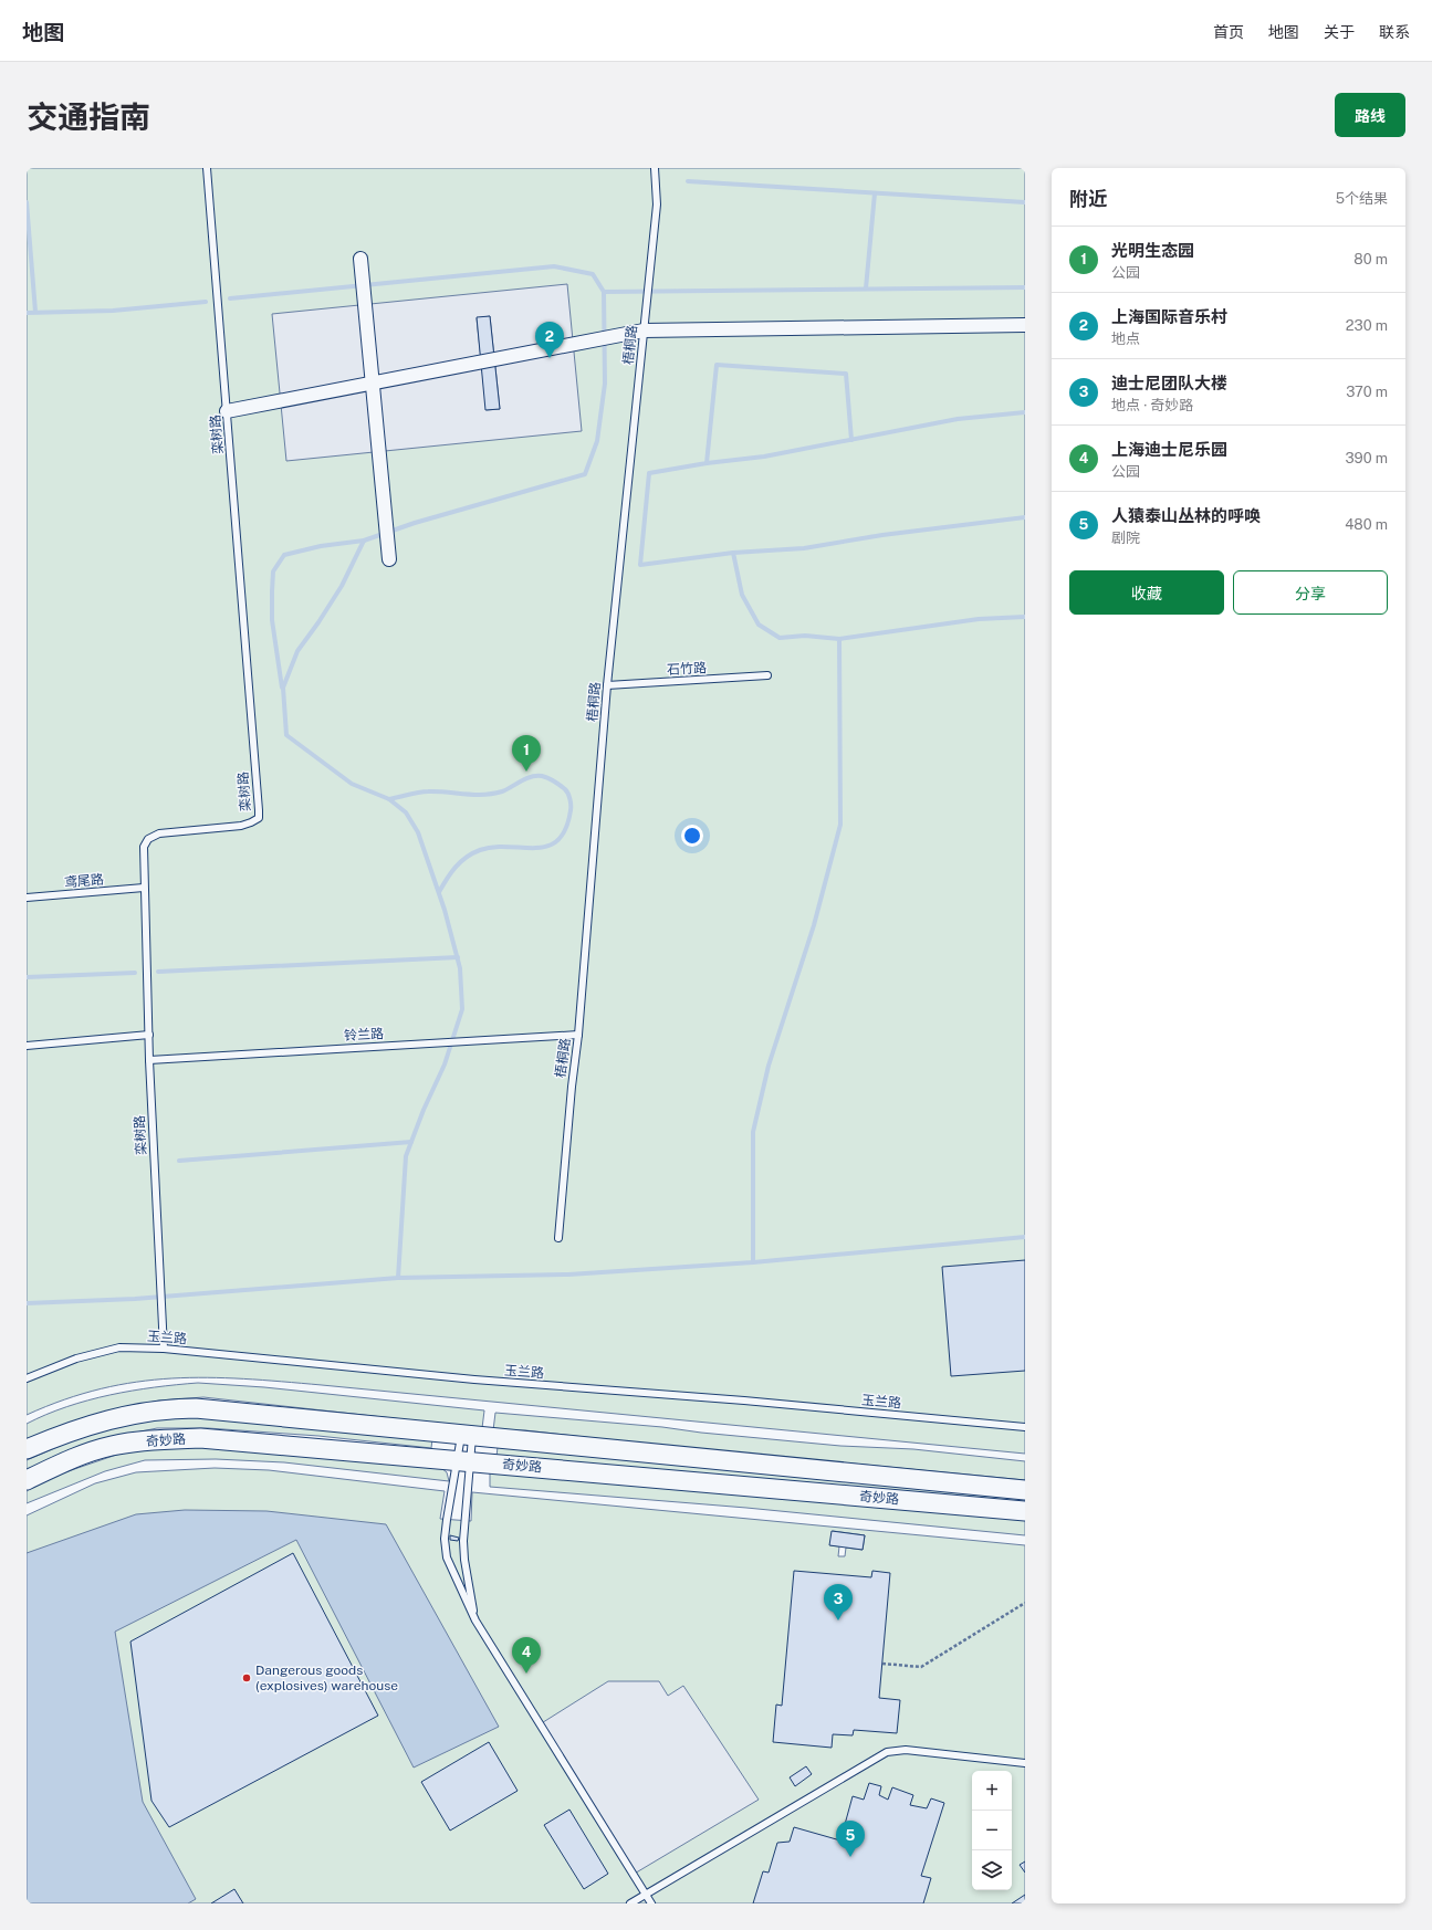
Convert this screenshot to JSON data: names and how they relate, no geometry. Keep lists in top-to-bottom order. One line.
{"streets":{"street":["奇妙路"],"lane":["梧桐路","栾树路","石竹路","鸢尾路","铃兰路","玉兰路"]},"crossings":[["梧桐路","石竹路"],["梧桐路","铃兰路"],["栾树路","鸢尾路"],["栾树路","铃兰路"],["栾树路","玉兰路"]],"places":["Dangerous goods (explosives) warehouse"],"page":{"header":"地图","nav":["首页","地图","关于","联系"],"title":"交通指南","buttons":["路线",["收藏","分享"]],"heading":["附近","5个结果"],"list":[{"mark":"1","name":"光明生态园","note":"公园","value":"80 m"},{"mark":"2","name":"上海国际音乐村","note":"地点","value":"230 m"},{"mark":"3","name":"迪士尼团队大楼","note":"地点 · 奇妙路","value":"370 m"},{"mark":"4","name":"上海迪士尼乐园","note":"公园","value":"390 m"},{"mark":"5","name":"人猿泰山丛林的呼唤","note":"剧院","value":"480 m"}],"pins":["2","1","3","4","5"],"map_buttons":["+","−"]}}
